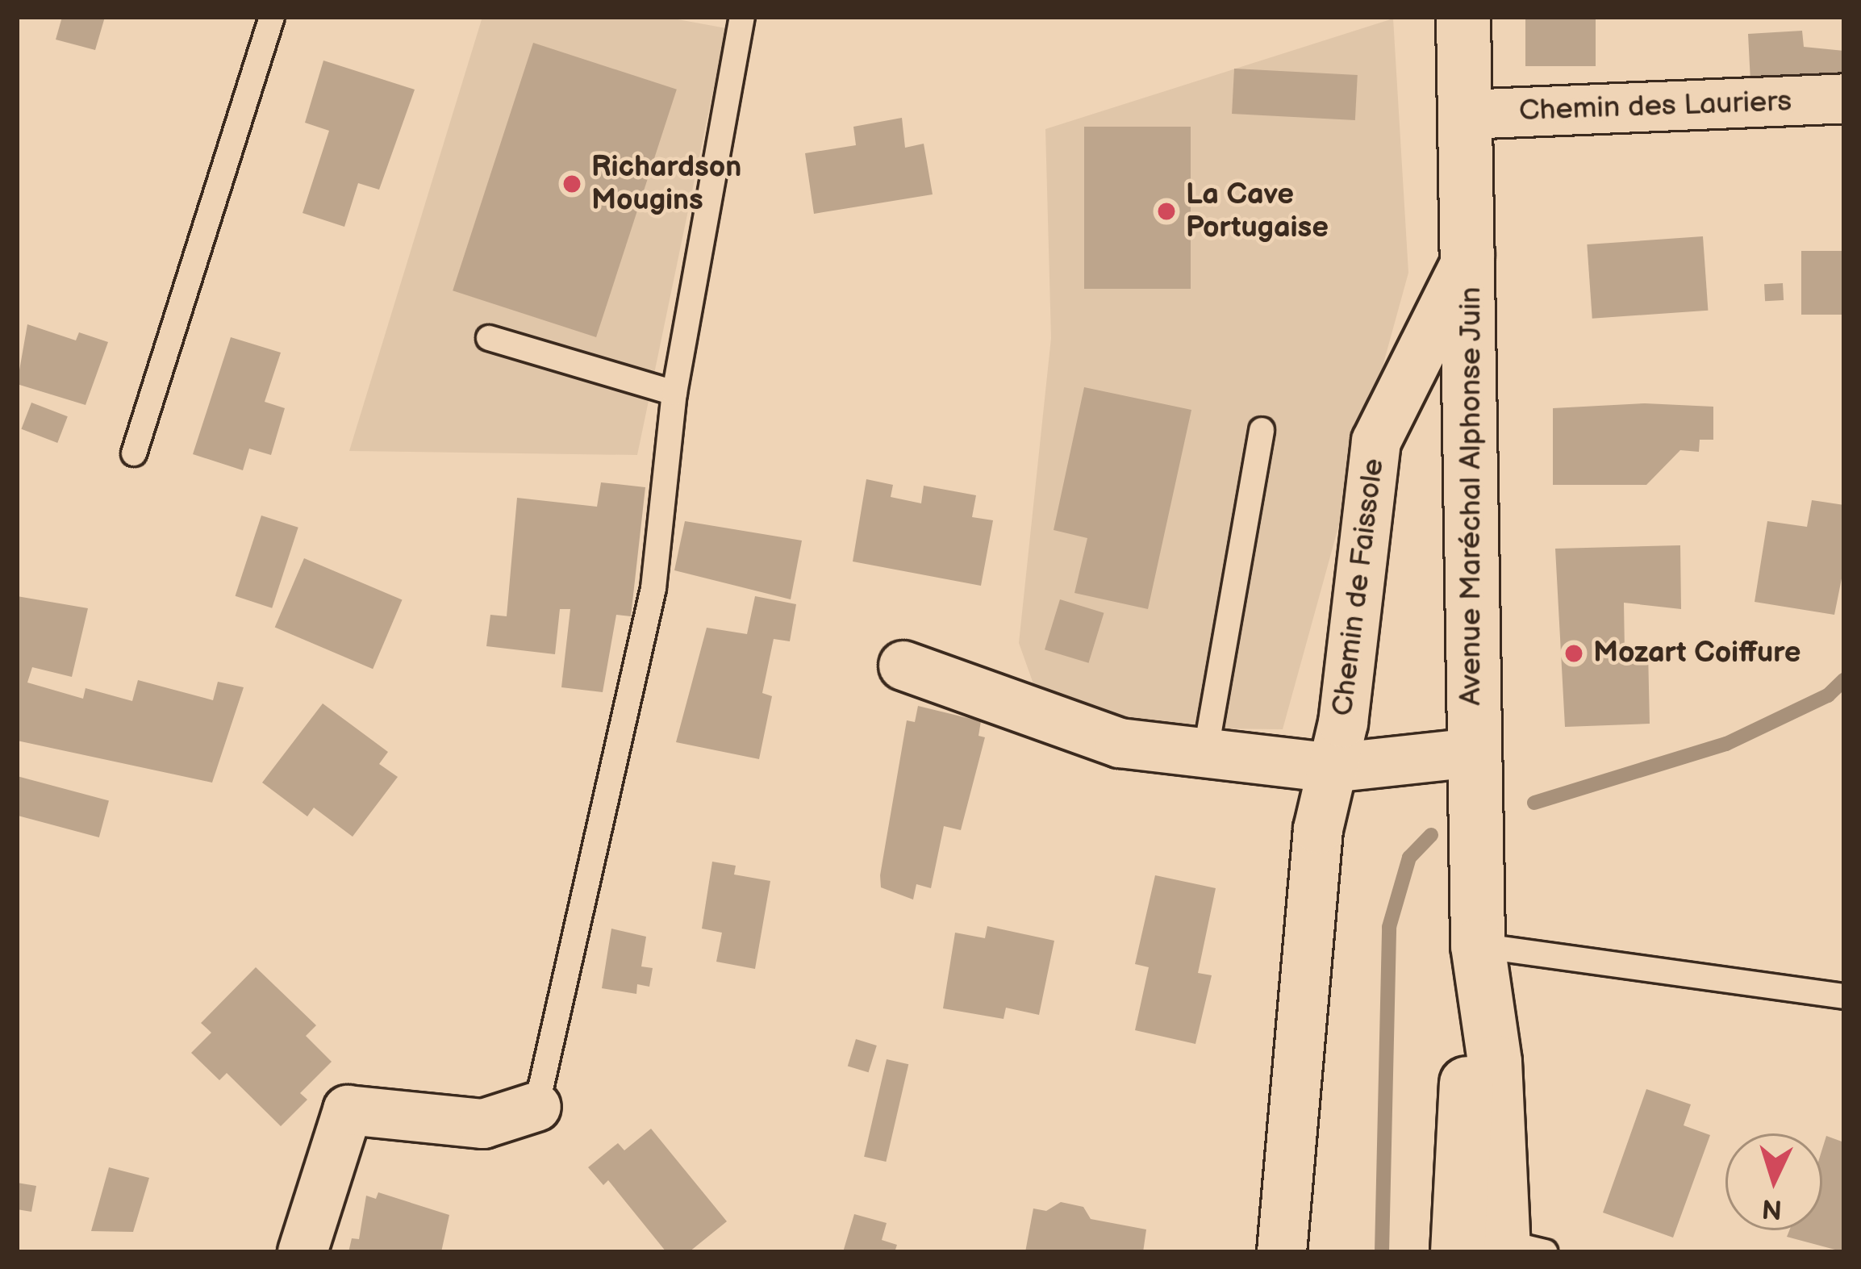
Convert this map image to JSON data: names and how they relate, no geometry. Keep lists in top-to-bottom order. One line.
{"streets":{"main road":["Avenue Maréchal Alphonse Juin"],"street":["Chemin des Lauriers","Chemin de Faissole"]},"crossings":[["Chemin des Lauriers","Avenue Maréchal Alphonse Juin"],["Avenue Maréchal Alphonse Juin","Chemin de Faissole"]],"places":["Richardson Mougins","La Cave Portugaise","Mozart Coiffure"],"north":"bottom"}
